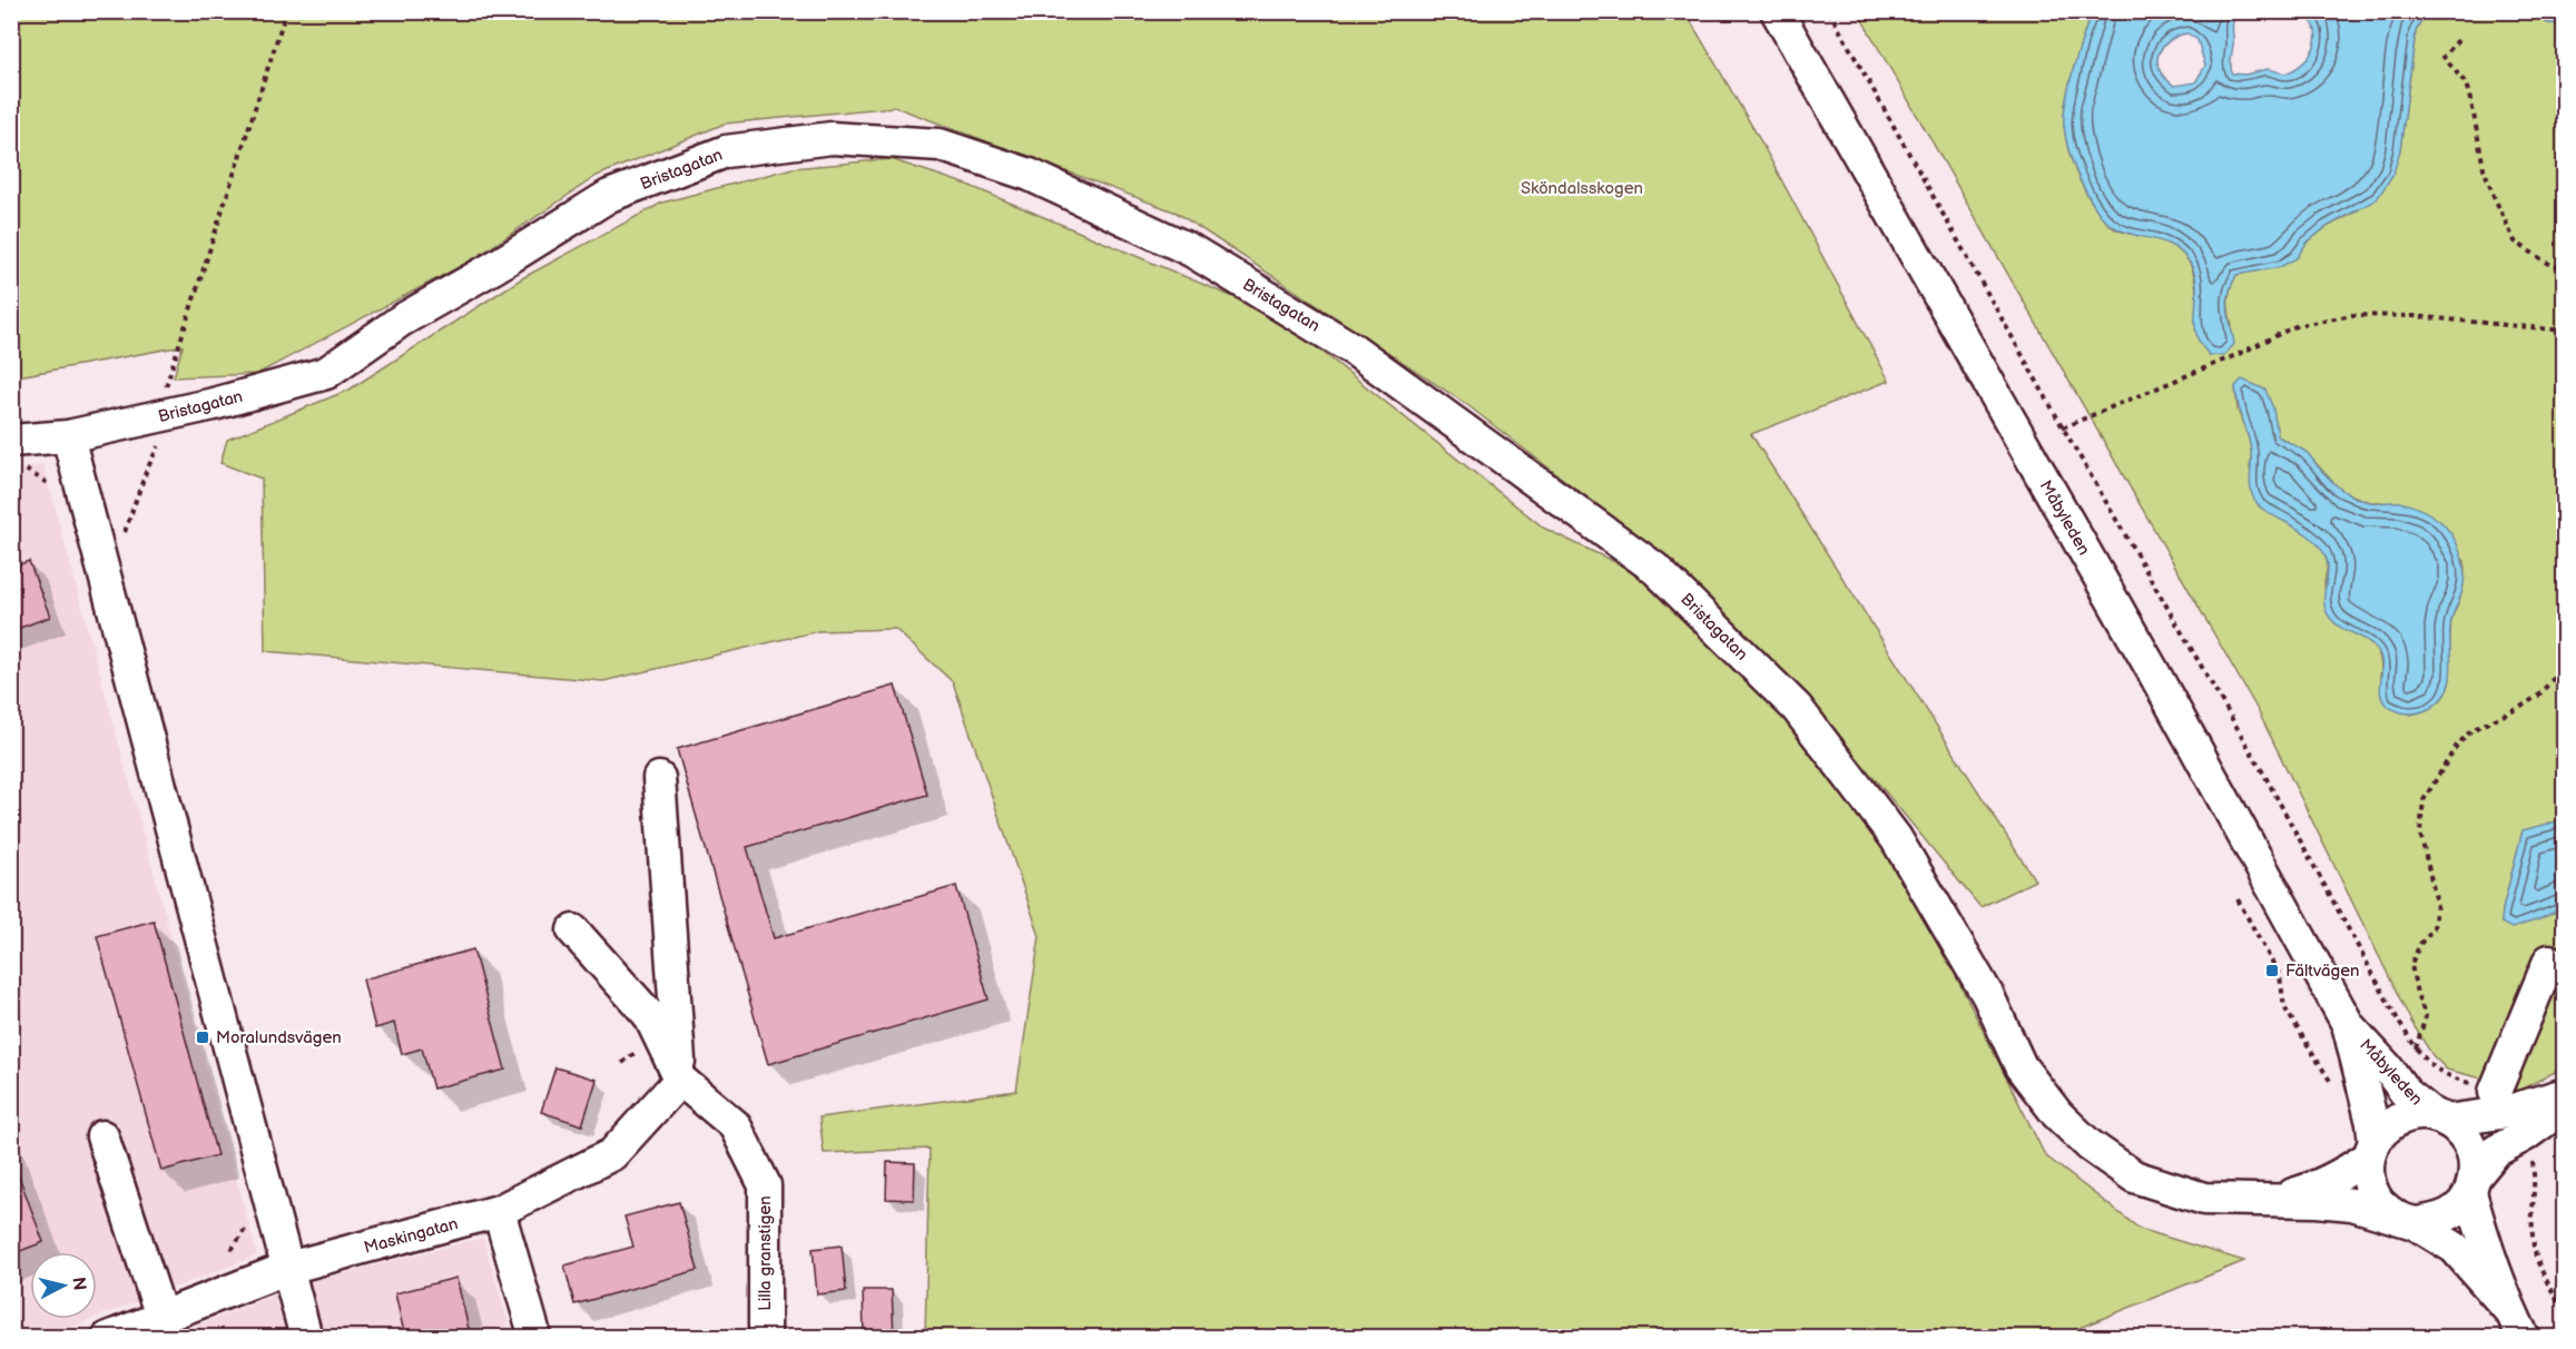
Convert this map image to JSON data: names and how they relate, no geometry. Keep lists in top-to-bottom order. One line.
{"streets":{"street":["Bristagatan","Måbyleden","Maskingatan","Lilla granstigen"]},"crossings":[["Bristagatan","Måbyleden"],["Maskingatan","Lilla granstigen"]],"parks":["Sköndalsskogen"],"places":{"transit":["Fältvägen","Moralundsvägen"]},"north":"right"}
